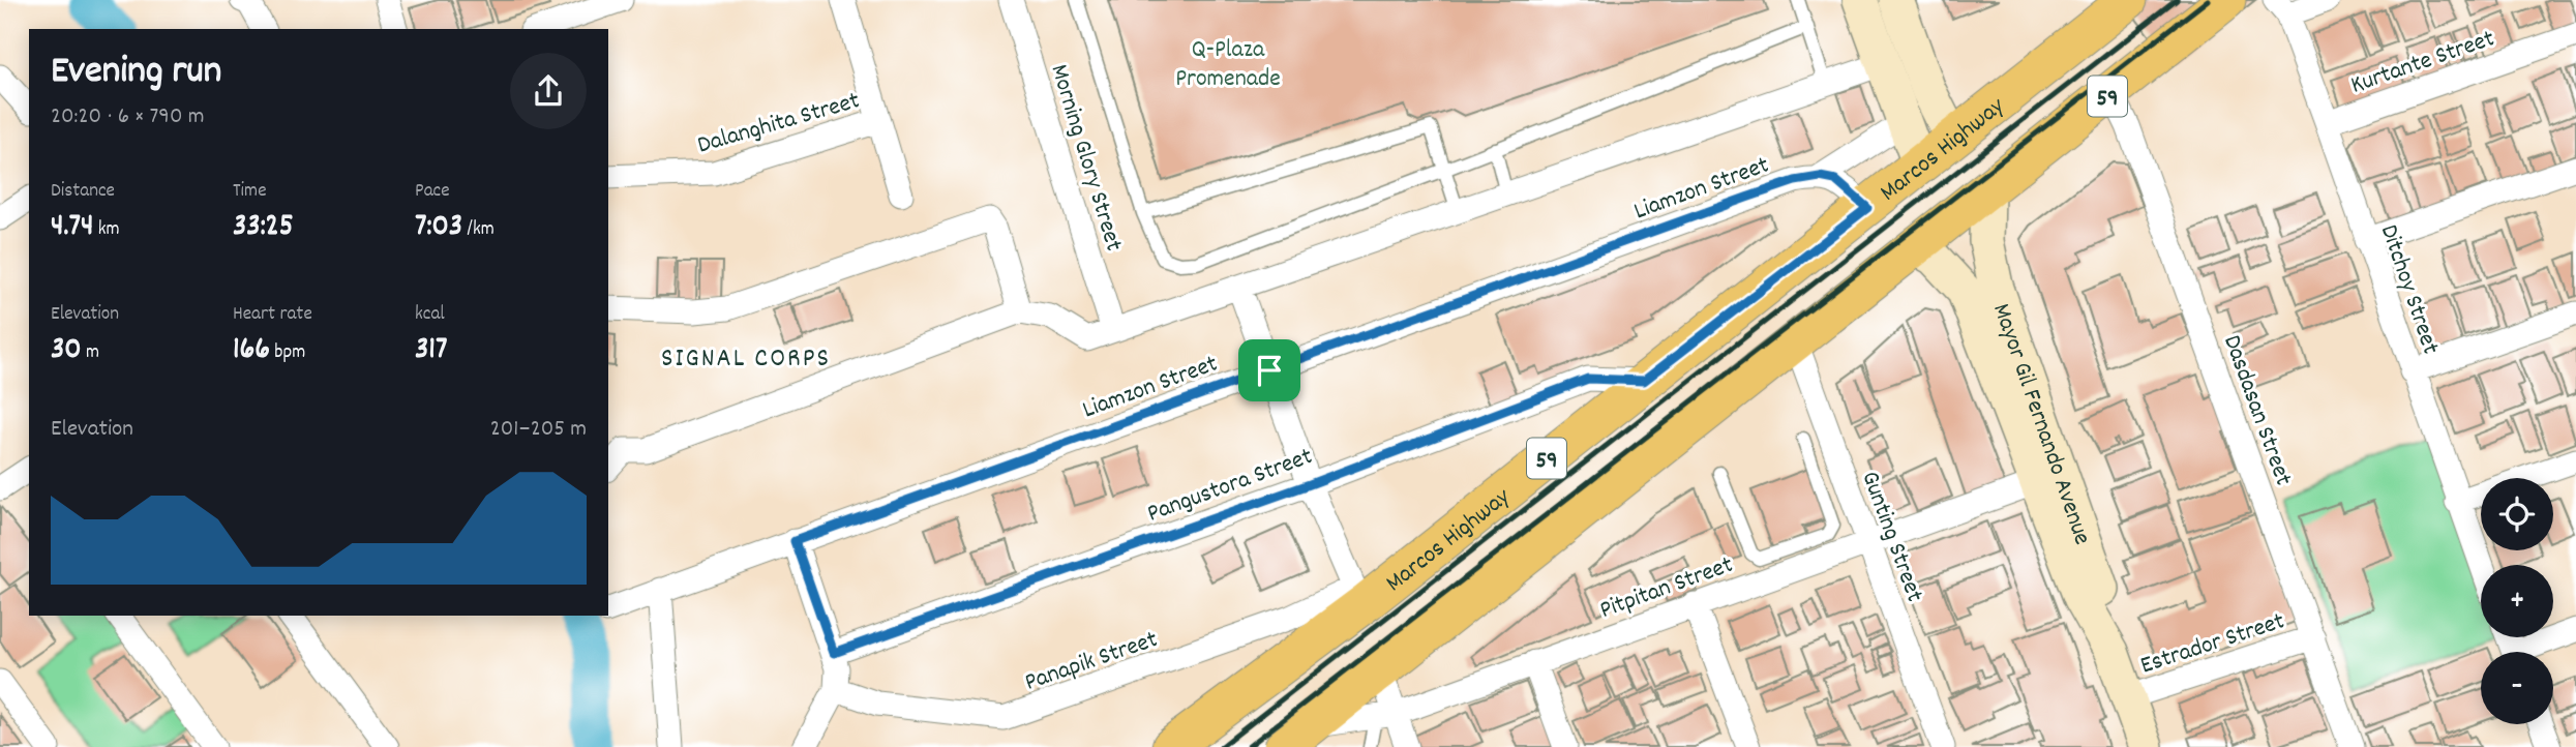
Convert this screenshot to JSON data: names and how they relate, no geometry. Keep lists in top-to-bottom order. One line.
{"streets":{"main road":["59","Marcos Highway","Mayor Gil Fernando Avenue"],"street":["Kurtante Street","Dalanghita Street","Morning Glory Street","Liamzon Street","Ditchoy Street","Dasdasan Street","Pangustora Street","Gunting Street","Pitpitan Street","Estrador Street","Panapik Street"]},"crossings":[["Kurtante Street","Ditchoy Street"],["59","Dasdasan Street"],["59","Mayor Gil Fernando Avenue"],["59","Gunting Street"],["59","Pitpitan Street"],["Marcos Highway","Pangustora Street"],["Marcos Highway","Panapik Street"],["Dasdasan Street","Estrador Street"],["Mayor Gil Fernando Avenue","Pitpitan Street"],["Mayor Gil Fernando Avenue","Estrador Street"],["Gunting Street","Pitpitan Street"]],"districts":["SIGNAL CORPS"],"parks":["Q-Plaza Promenade"],"page":{"heading":["Evening run","20:20 · 6 × 790 m"],"stats":[["Distance","4.74 km"],["Time","33:25"],["Pace","7:03 /km"],["Elevation","30 m"],["Heart rate","166 bpm"],["kcal","317"]],"chart":["Elevation","201–205 m"],"map_buttons":["+","−"]}}
